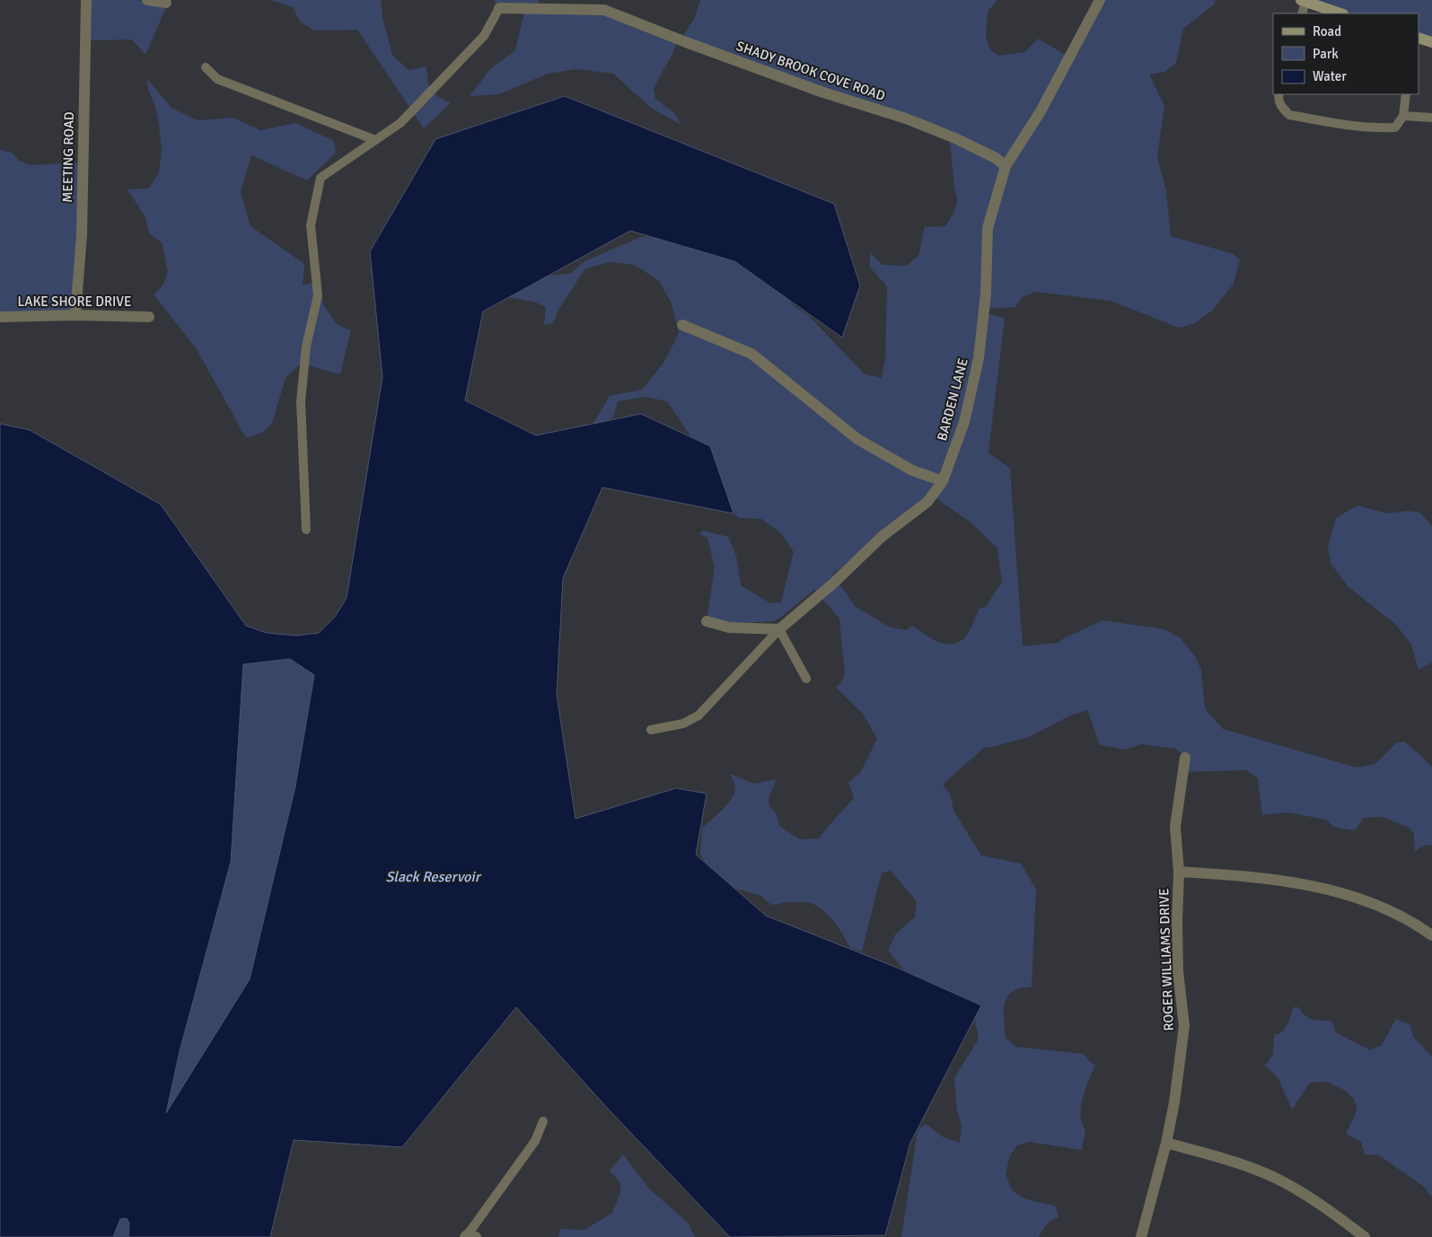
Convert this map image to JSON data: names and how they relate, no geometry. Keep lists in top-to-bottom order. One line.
{"streets":{"street":["SHADY BROOK COVE ROAD","MEETING ROAD","LAKE SHORE DRIVE","BARDEN LANE","ROGER WILLIAMS DRIVE"]},"crossings":[["SHADY BROOK COVE ROAD","BARDEN LANE"],["MEETING ROAD","LAKE SHORE DRIVE"]],"water":["Slack Reservoir"],"legend":["Road","Park","Water"]}
